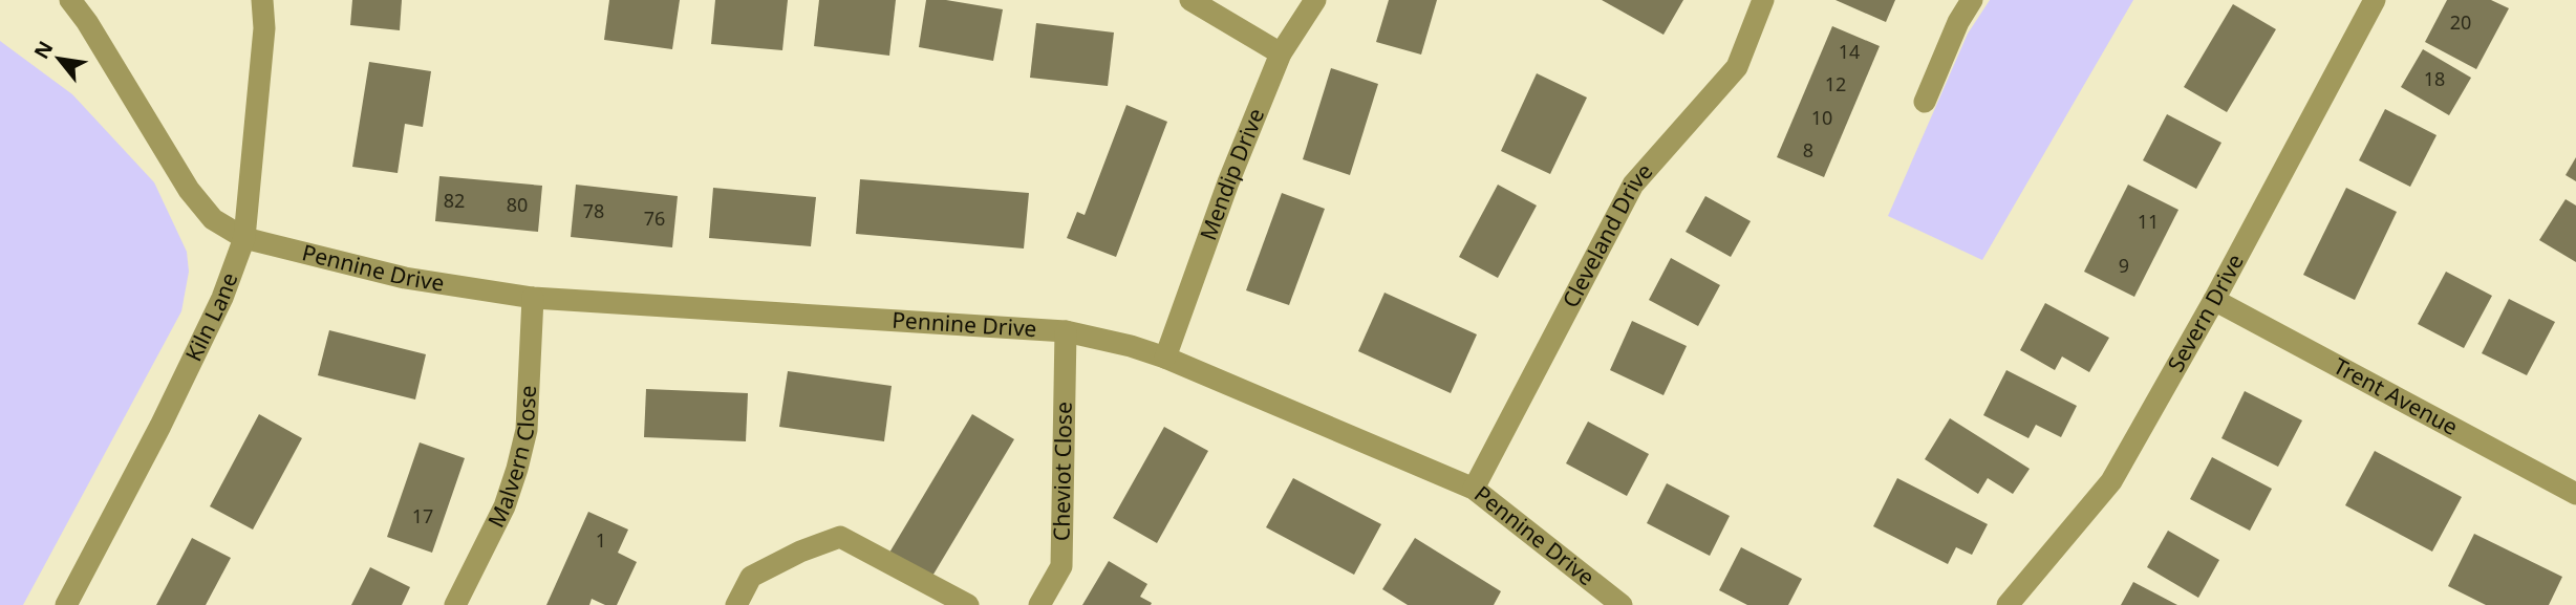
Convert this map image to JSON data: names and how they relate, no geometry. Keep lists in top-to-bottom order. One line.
{"streets":{"street":["Mendip Drive","Cleveland Drive","Pennine Drive","Severn Drive","Kiln Lane","Trent Avenue","Malvern Close","Cheviot Close"]},"crossings":[["Mendip Drive","Pennine Drive"],["Cleveland Drive","Pennine Drive"],["Pennine Drive","Kiln Lane"],["Pennine Drive","Malvern Close"],["Pennine Drive","Cheviot Close"],["Severn Drive","Trent Avenue"]],"house_numbers":["20","14","18","12","10","8","82","80","78","76","11","9","17","1"],"north":"top left"}
